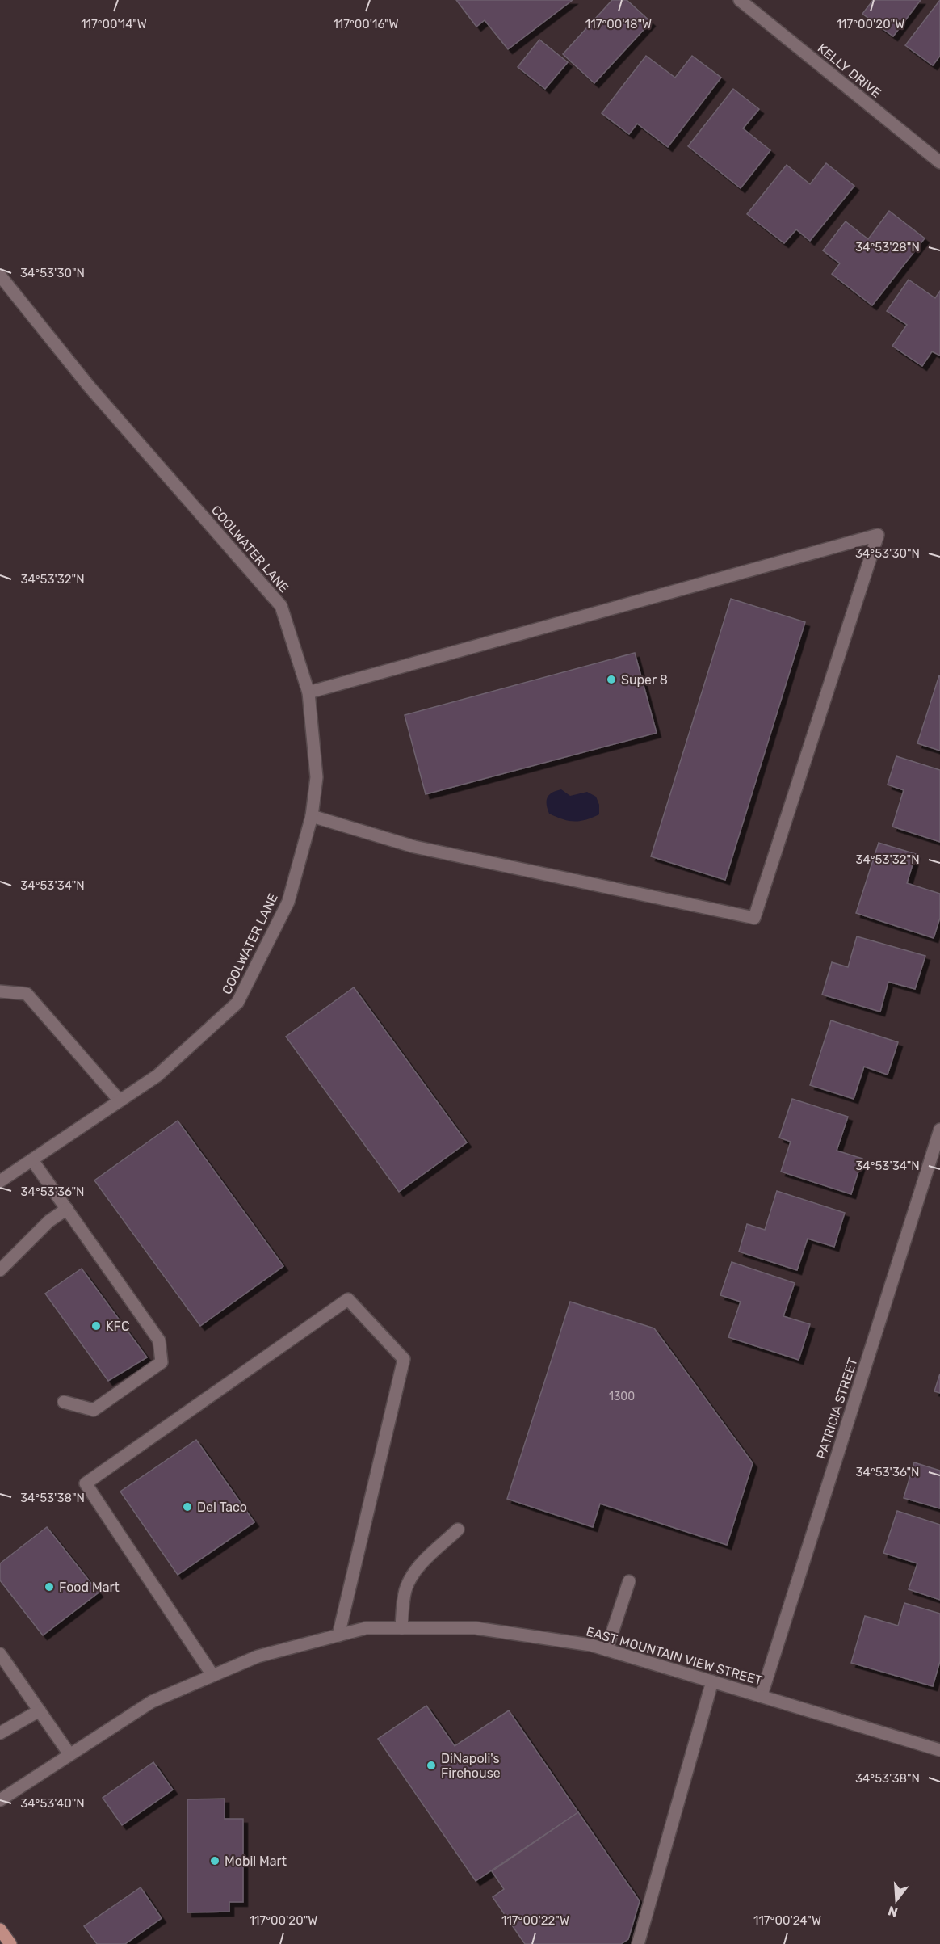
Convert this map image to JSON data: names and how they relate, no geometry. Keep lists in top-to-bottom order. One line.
{"streets":{"street":["KELLY DRIVE","COOLWATER LANE","PATRICIA STREET","EAST MOUNTAIN VIEW STREET"]},"crossings":[["PATRICIA STREET","EAST MOUNTAIN VIEW STREET"]],"places":["Super 8","KFC","Del Taco","Food Mart","DiNapoli's Firehouse","Mobil Mart"],"house_numbers":["1300"],"north":"bottom","coordinates":["117°00'14\"W","117°00'16\"W","117°00'18\"W","117°00'20\"W","34°53'28\"N","34°53'30\"N","34°53'32\"N","34°53'34\"N","34°53'36\"N","34°53'38\"N","34°53'40\"N","117°00'22\"W","117°00'24\"W"]}
